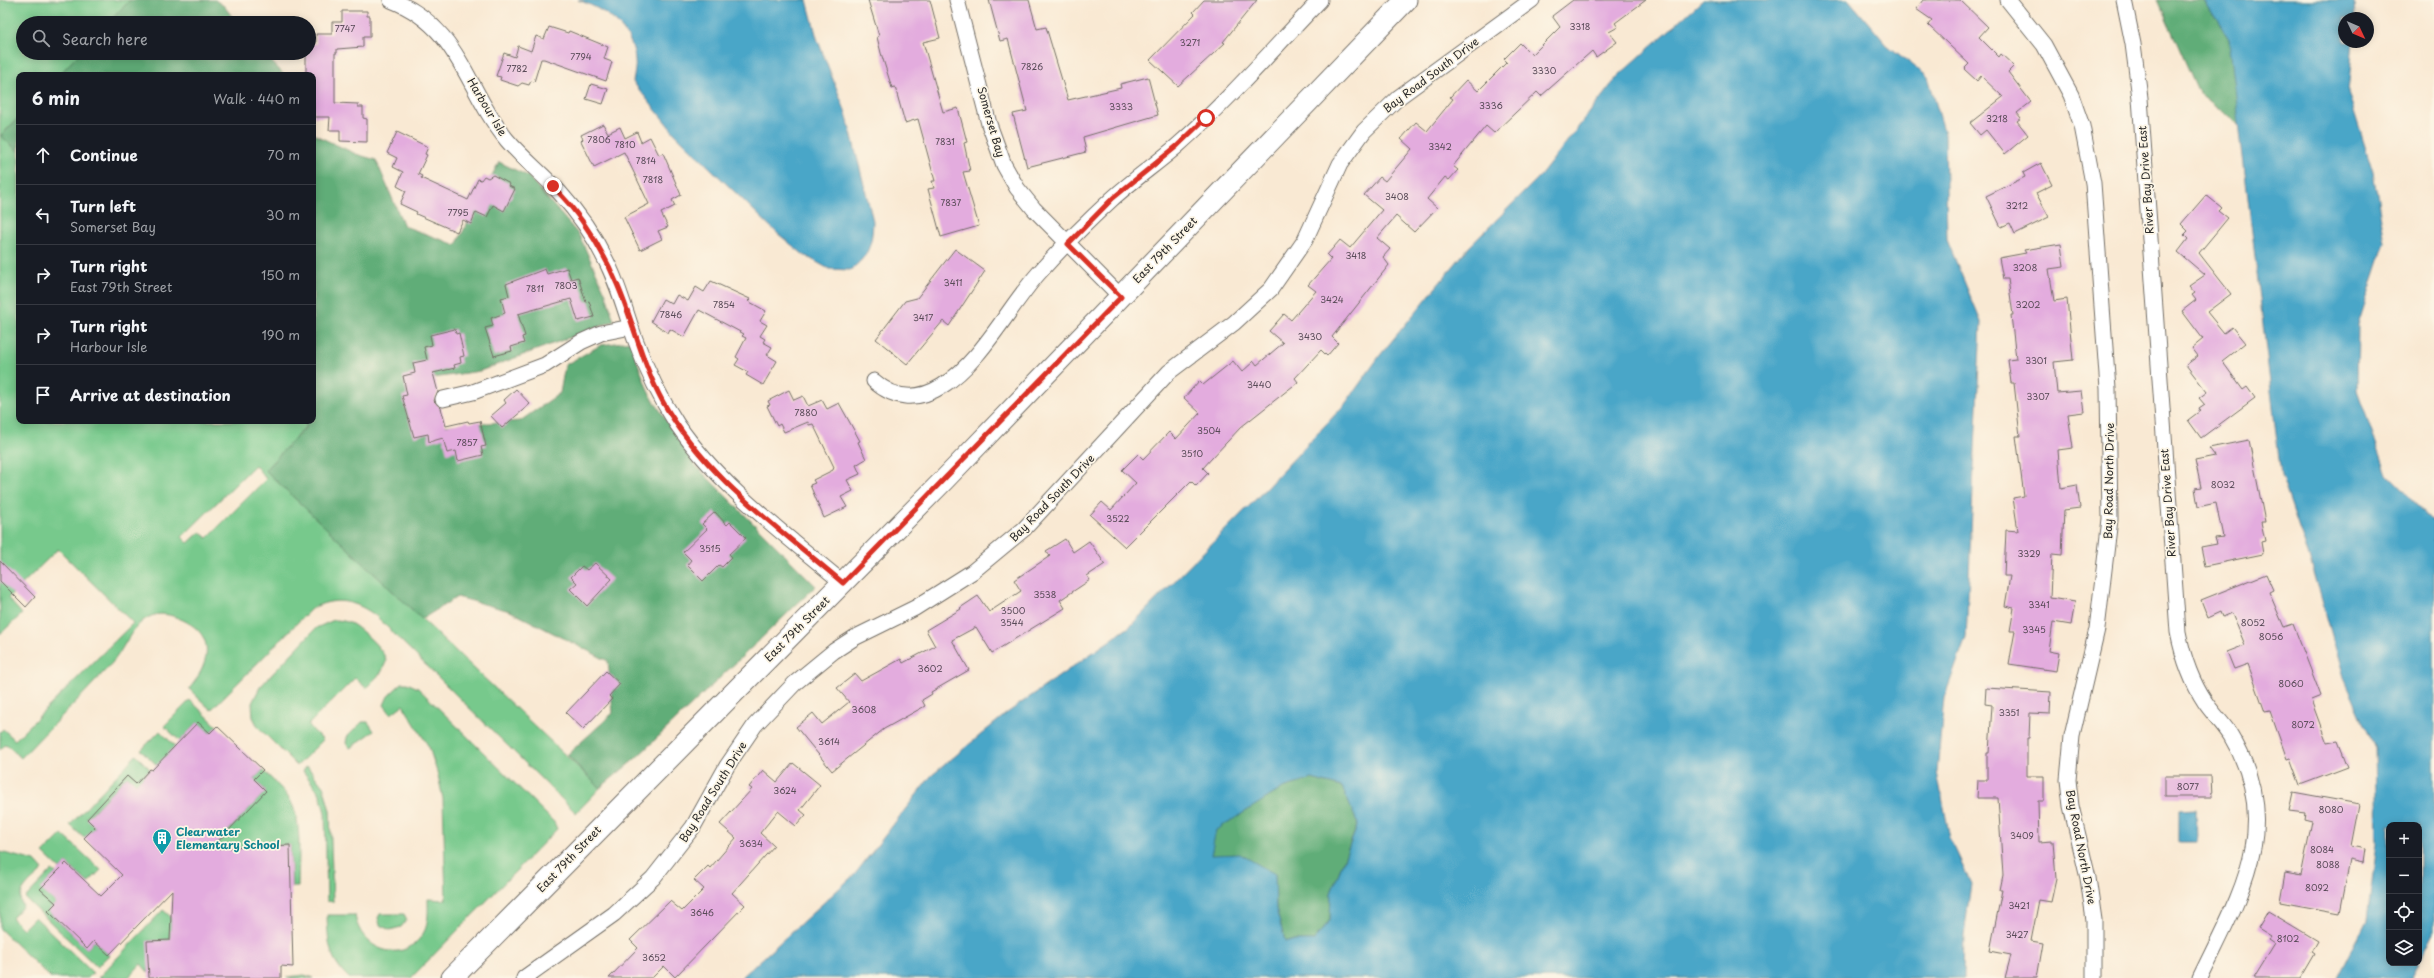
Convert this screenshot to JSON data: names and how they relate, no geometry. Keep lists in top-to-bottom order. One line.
{"streets":{"street":["Bay Road South Drive","Harbour Isle","Somerset Bay","River Bay Drive East","East 79th Street","Bay Road North Drive"]},"crossings":[["Harbour Isle","East 79th Street"],["Somerset Bay","East 79th Street"]],"places":{"building":["Clearwater Elementary School"]},"house_numbers":["3318","7747","3271","7794","7826","7782","3330","3336","3333","3218","7806","7831","7810","3342","7814","7818","3408","7837","3212","7795","3418","3208","3411","7803","7811","3424","7854","3202","7846","3417","3430","3301","3440","3307","7880","3504","7857","3510","8032","3522","3515","3329","3538","3341","3500","3544","8052","3345","8056","3602","8060","3608","3351","8072","3614","8077","3624","8080","3409","3634","8084","8088","8092","3421","3646","3427","8102","3652"],"north":"bottom right","page":{"search":"Search here","heading":["6 min","Walk · 440 m"],"list":[["Continue","70 m"],["Turn left","Somerset Bay","30 m"],["Turn right","East 79th Street","150 m"],["Turn right","Harbour Isle","190 m"],"Arrive at destination"],"map_buttons":["+","−"]}}
